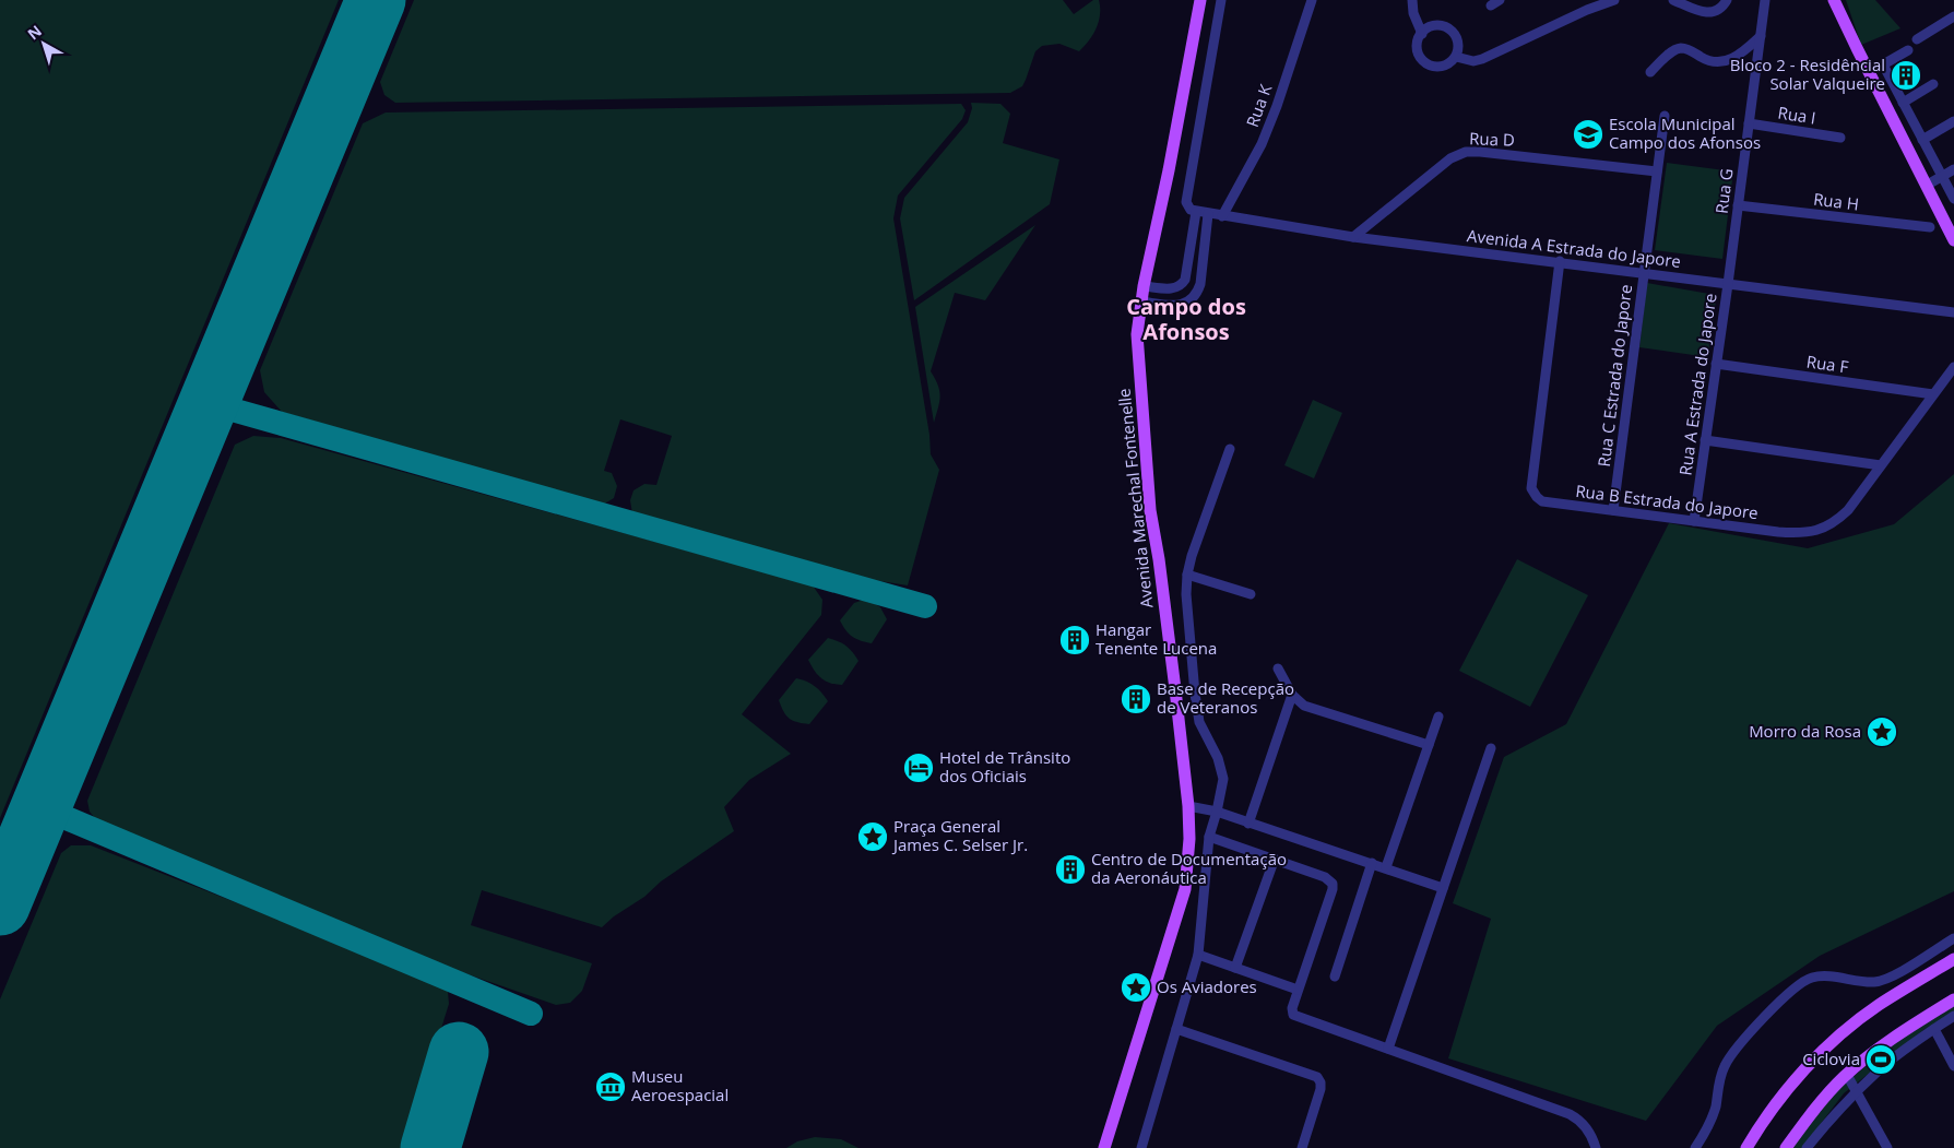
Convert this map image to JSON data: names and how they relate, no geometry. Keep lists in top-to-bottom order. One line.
{"streets":{"main road":["Avenida Marechal Fontenelle"],"street":["Rua K","Rua I","Rua D","Rua G","Rua H","Avenida A Estrada do Japore","Rua F","Rua C Estrada do Japore","Rua A Estrada do Japore","Rua B Estrada do Japore"]},"crossings":[["Rua K","Avenida A Estrada do Japore"],["Rua I","Rua G"],["Rua D","Avenida A Estrada do Japore"],["Rua D","Rua C Estrada do Japore"],["Rua G","Rua H"],["Rua G","Avenida A Estrada do Japore"],["Rua G","Rua A Estrada do Japore"],["Avenida A Estrada do Japore","Rua C Estrada do Japore"],["Avenida A Estrada do Japore","Rua A Estrada do Japore"],["Avenida A Estrada do Japore","Rua B Estrada do Japore"],["Rua F","Rua A Estrada do Japore"],["Rua F","Rua B Estrada do Japore"],["Rua C Estrada do Japore","Rua B Estrada do Japore"],["Rua A Estrada do Japore","Rua B Estrada do Japore"]],"districts":["Campo dos Afonsos"],"places":{"building":["Bloco 2 - Residêncial Solar Valqueire","Hangar Tenente Lucena","Base de Recepção de Veteranos","Centro de Documentação da Aeronáutica"],"school or university":["Escola Municipal Campo dos Afonsos"],"place":["Morro da Rosa","Praça General James C. Selser Jr.","Os Aviadores"],"hotel":["Hotel de Trânsito dos Oficiais"],"sports":["Ciclovia"],"museum":["Museu Aeroespacial"]},"north":"top left"}
